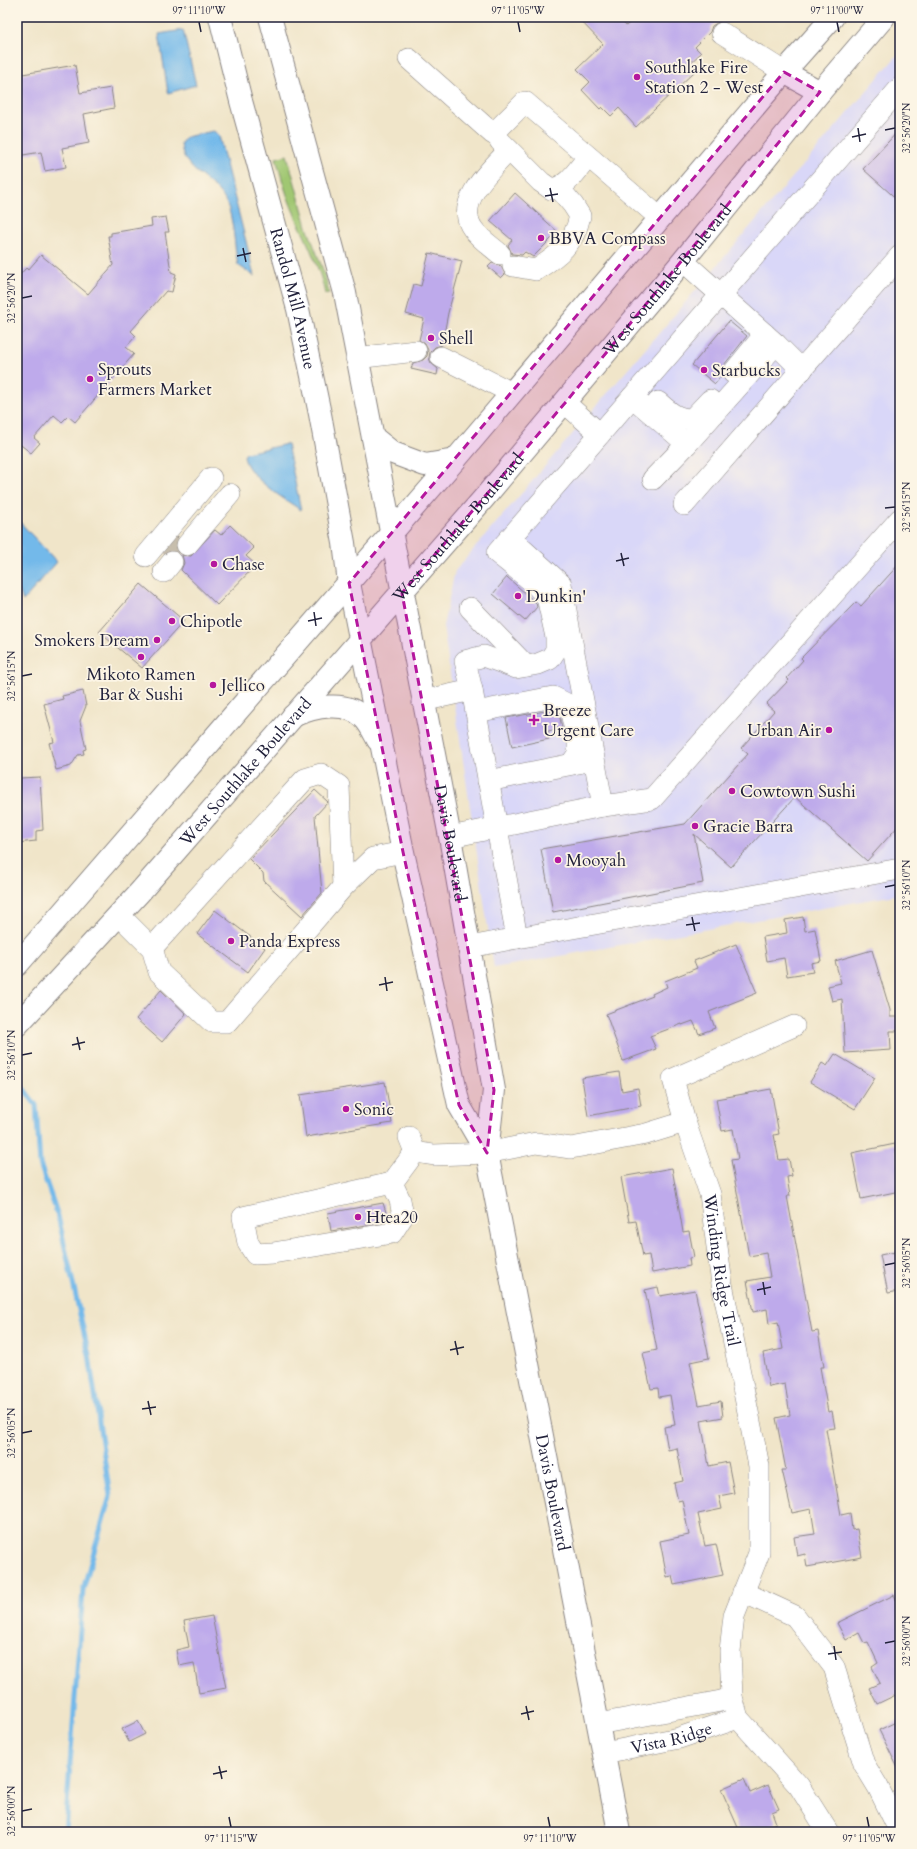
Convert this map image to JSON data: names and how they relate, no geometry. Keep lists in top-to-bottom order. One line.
{"streets":{"main road":["West Southlake Boulevard","Randol Mill Avenue","Davis Boulevard"],"street":["Winding Ridge Trail","Vista Ridge"]},"crossings":[["West Southlake Boulevard","Davis Boulevard"],["Randol Mill Avenue","Davis Boulevard"],["Davis Boulevard","Vista Ridge"],["Winding Ridge Trail","Vista Ridge"]],"places":{"other":["Southlake Fire Station 2 - West","BBVA Compass","Shell","Starbucks","Sprouts Farmers Market","Chase","Dunkin'","Chipotle","Smokers Dream","Mikoto Ramen Bar & Sushi","Jellico","Urban Air","Cowtown Sushi","Gracie Barra","Mooyah","Panda Express","Sonic","Htea20"],"health":["Breeze Urgent Care"]},"coordinates":["97°11'10\"W","97°11'05\"W","97°11'00\"W","32°56'20\"N","32°56'15\"N","32°56'10\"N","32°56'05\"N","32°56'00\"N","97°11'15\"W"]}
